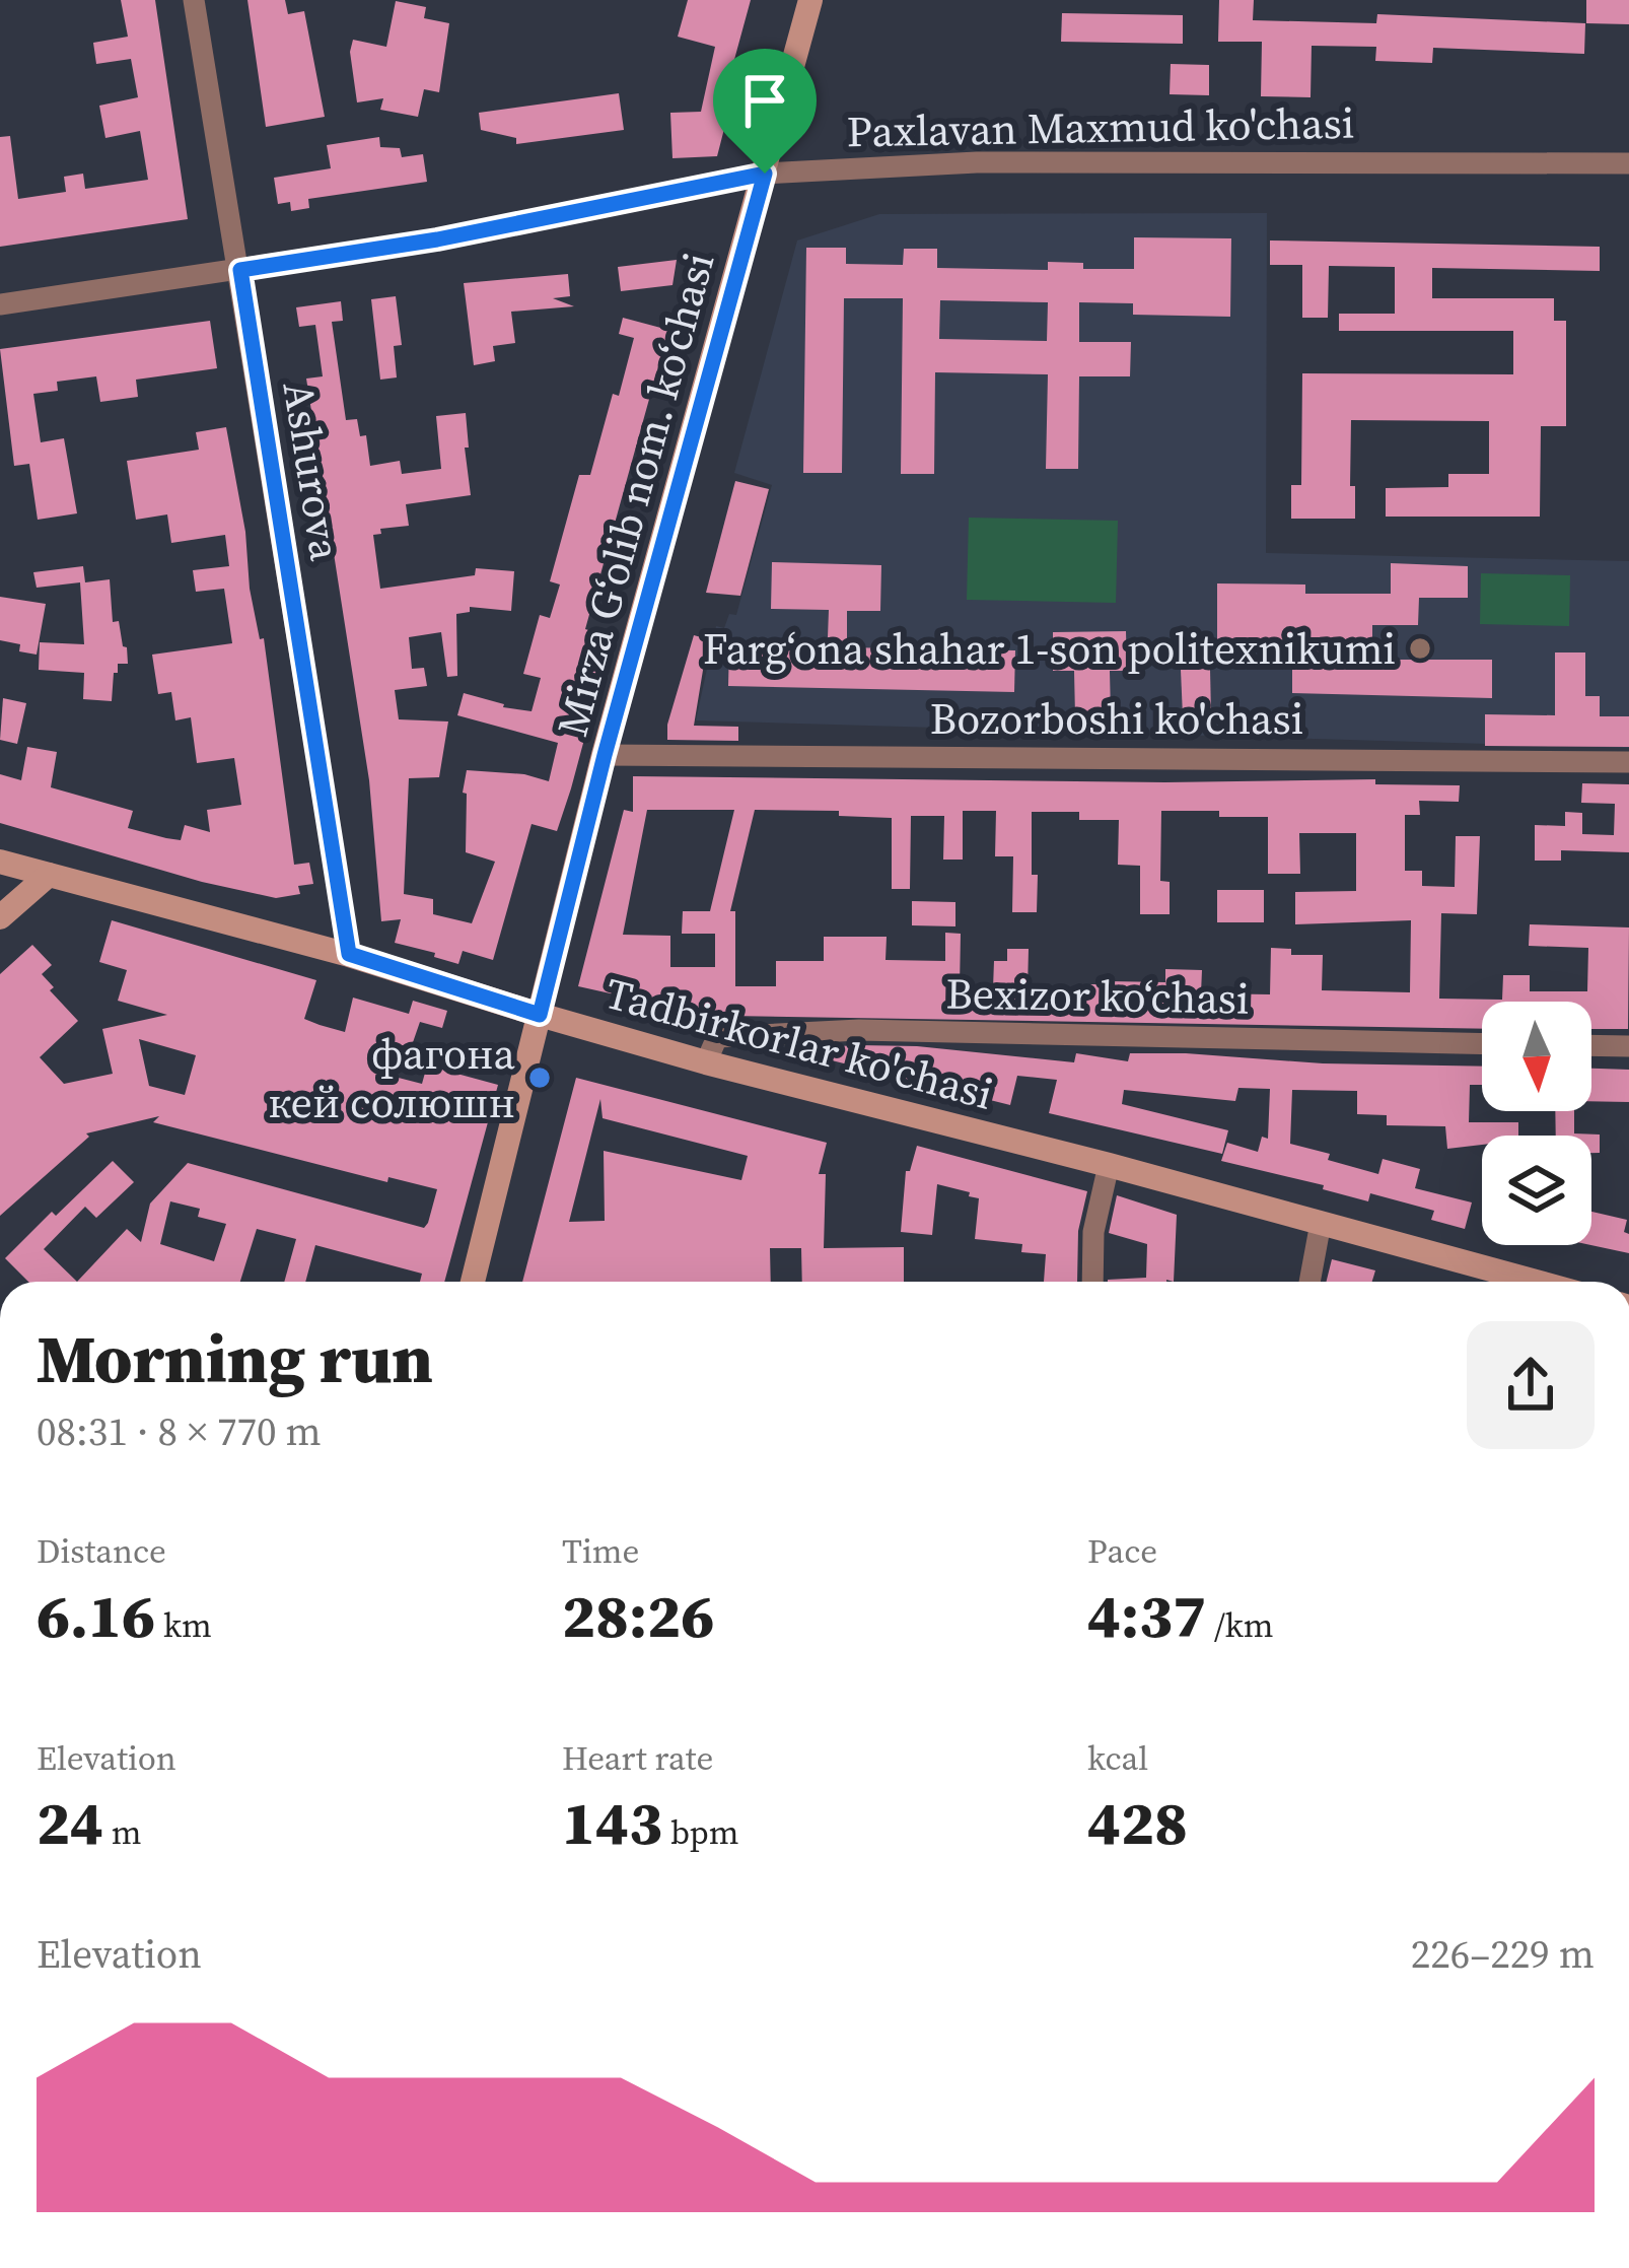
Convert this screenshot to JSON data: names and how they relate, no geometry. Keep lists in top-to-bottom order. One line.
{"streets":{"main road":["Mirza G‘olib nom. ko‘chasi","Tadbirkorlar ko'chasi"],"street":["Paxlavan Maxmud ko'chasi","Ashurova","Bozorboshi ko'chasi","Bexizor koʻchasi"]},"crossings":[["Paxlavan Maxmud ko'chasi","Ashurova"],["Paxlavan Maxmud ko'chasi","Mirza G‘olib nom. ko‘chasi"],["Ashurova","Tadbirkorlar ko'chasi"],["Mirza G‘olib nom. ko‘chasi","Bozorboshi ko'chasi"],["Mirza G‘olib nom. ko‘chasi","Tadbirkorlar ko'chasi"],["Bexizor koʻchasi","Tadbirkorlar ko'chasi"]],"places":["Farg‘ona shahar 1-son politexnikumi","фагона кей солюшн"],"north":"bottom","page":{"heading":["Morning run","08:31 · 8 × 770 m"],"stats":[["Distance","6.16 km"],["Time","28:26"],["Pace","4:37 /km"],["Elevation","24 m"],["Heart rate","143 bpm"],["kcal","428"]],"chart":["Elevation","226–229 m"]}}
